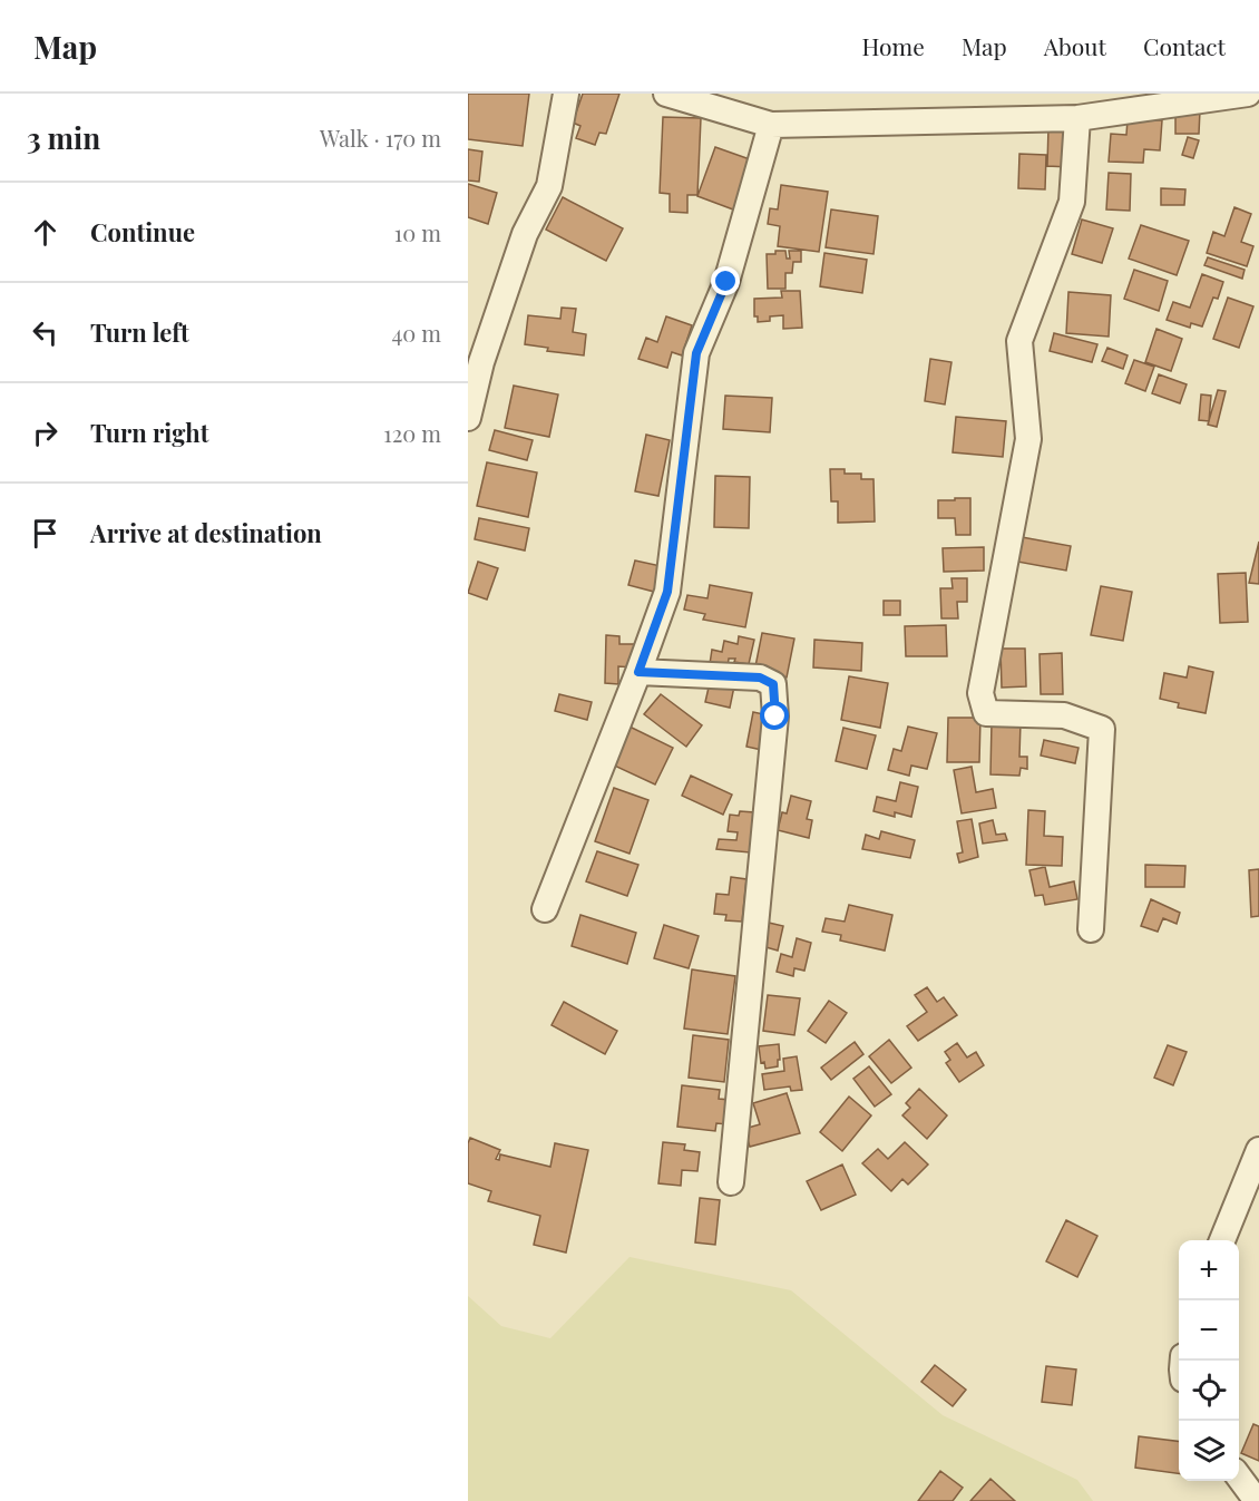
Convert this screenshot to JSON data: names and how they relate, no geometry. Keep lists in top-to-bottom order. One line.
{"page":{"header":"Map","nav":["Home","Map","About","Contact"],"heading":["3 min","Walk · 170 m"],"list":[["Continue","10 m"],["Turn left","40 m"],["Turn right","120 m"],"Arrive at destination"],"map_buttons":["+","−"]}}
